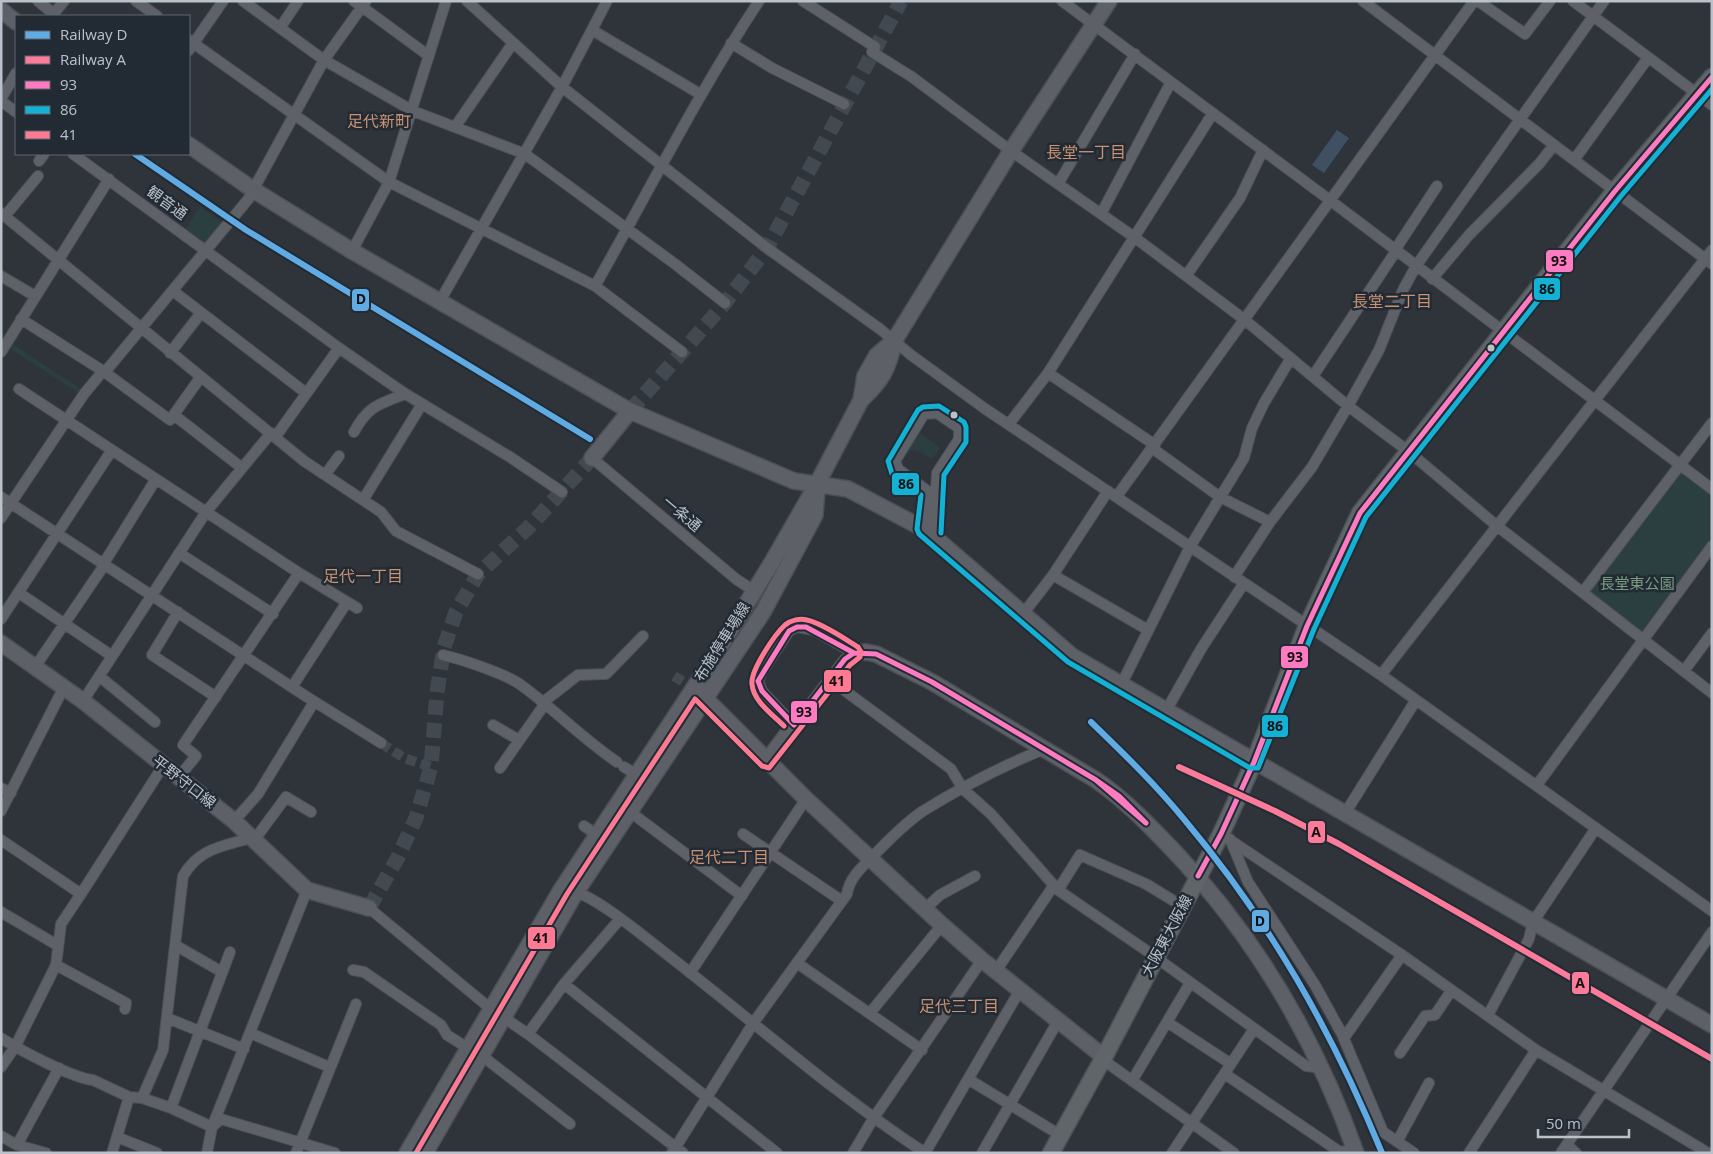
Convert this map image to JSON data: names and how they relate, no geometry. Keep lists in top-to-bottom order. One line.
{"streets":{"main road":["大阪東大阪線"],"street":["観音通","一条通","布施停車場線","平野守口線"]},"crossings":[["一条通","布施停車場線"]],"districts":["足代新町","長堂一丁目","長堂二丁目","足代一丁目","足代二丁目","足代三丁目"],"parks":["長堂東公園"],"lines":["transit line 93","transit line 86","rail line D","transit line 41","rail line A"],"legend":["Railway D","Railway A","93","86","41"],"scale_bar":"50 m"}
